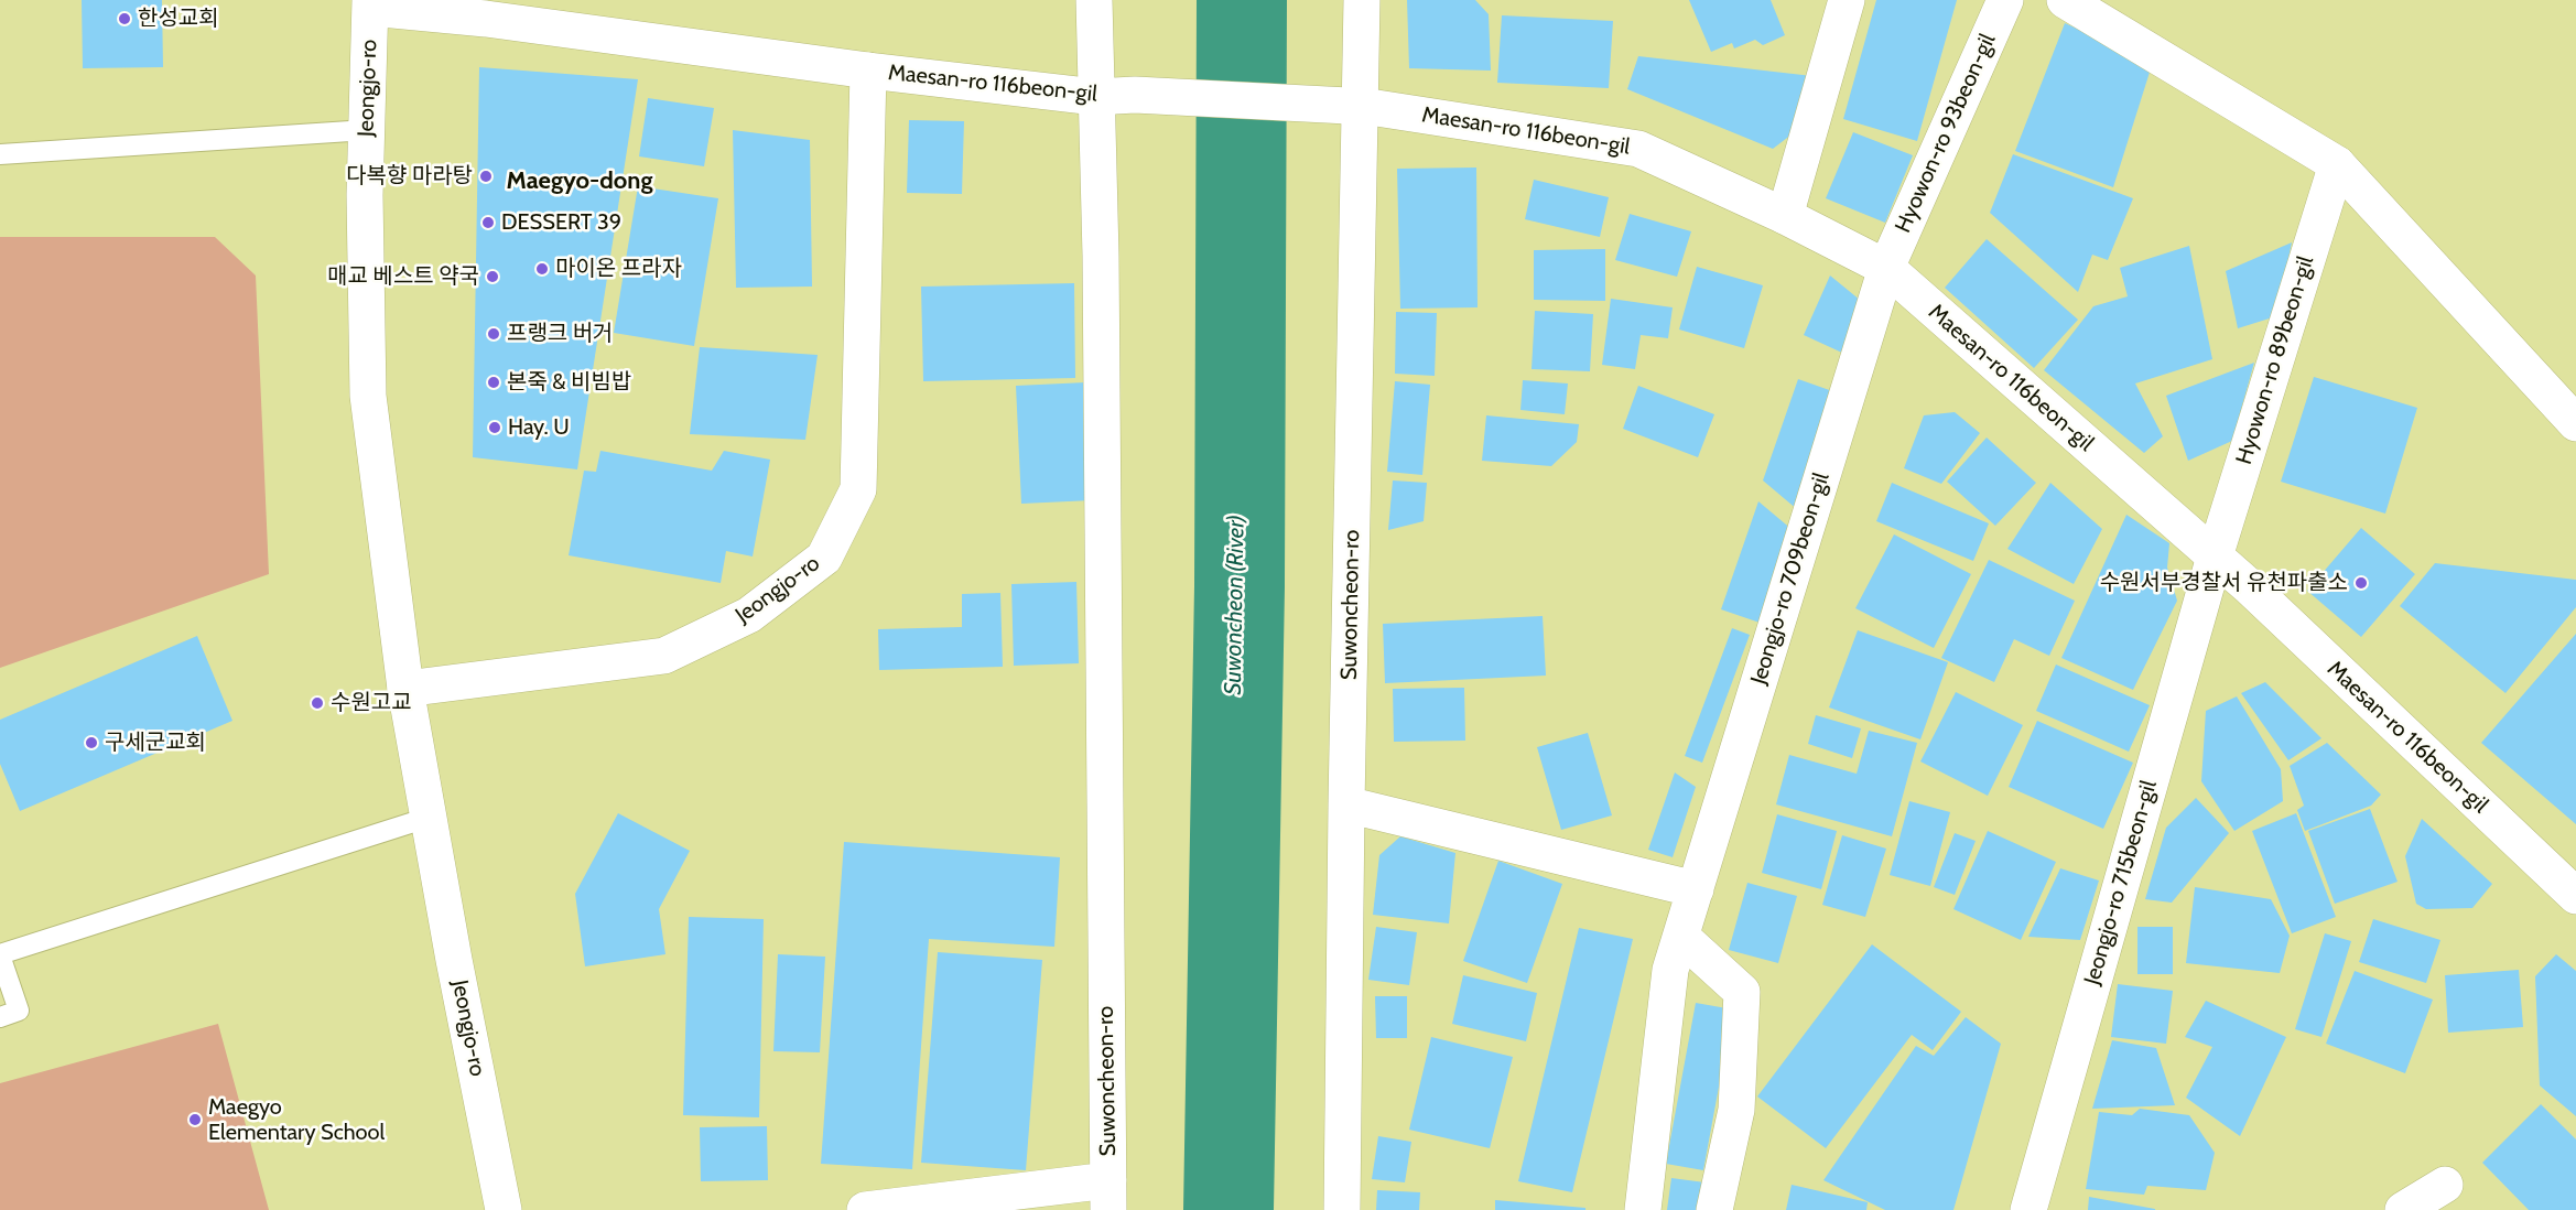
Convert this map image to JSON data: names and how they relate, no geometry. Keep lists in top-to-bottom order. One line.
{"streets":{"street":["Maesan-ro 116beon-gil","Jeongjo-ro","Hyowon-ro 93beon-gil","Hyowon-ro 89beon-gil","Jeongjo-ro 709beon-gil","Suwoncheon-ro","Jeongjo-ro 715beon-gil"]},"crossings":[["Maesan-ro 116beon-gil","Jeongjo-ro"],["Maesan-ro 116beon-gil","Hyowon-ro 93beon-gil"],["Maesan-ro 116beon-gil","Hyowon-ro 89beon-gil"],["Maesan-ro 116beon-gil","Jeongjo-ro 709beon-gil"],["Maesan-ro 116beon-gil","Suwoncheon-ro"],["Maesan-ro 116beon-gil","Jeongjo-ro 715beon-gil"],["Hyowon-ro 93beon-gil","Jeongjo-ro 709beon-gil"],["Hyowon-ro 89beon-gil","Jeongjo-ro 715beon-gil"]],"districts":["Maegyo-dong"],"water":["Suwoncheon (River)"],"places":["한성교회","다복향 마라탕","DESSERT 39","마이온 프라자","매교 베스트 약국","프랭크 버거","본죽 & 비빔밥","Hay. U","수원서부경찰서 유천파출소","수원고교","구세군교회","Maegyo Elementary School"]}
